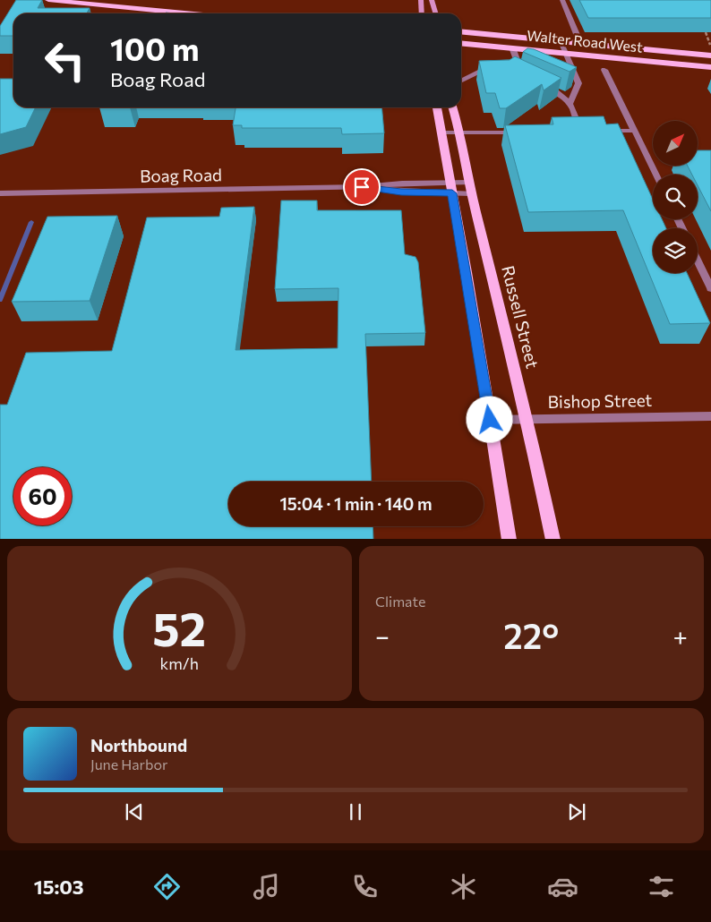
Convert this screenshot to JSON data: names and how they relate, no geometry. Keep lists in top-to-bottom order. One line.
{"streets":{"main road":["Walter Road West","Russell Street"],"street":["Boag Road","Bishop Street"]},"crossings":[["Boag Road","Russell Street"],["Russell Street","Bishop Street"]],"north":"top right","page":{"turn":["100 m","Boag Road"],"limit":"60","trip":"15:04 · 1 min · 140 m","tile":"Climate","heat":["−","22°","+"],"song":["Northbound","June Harbor"],"tabs":"15:03","gauge":["52","km/h"]}}
